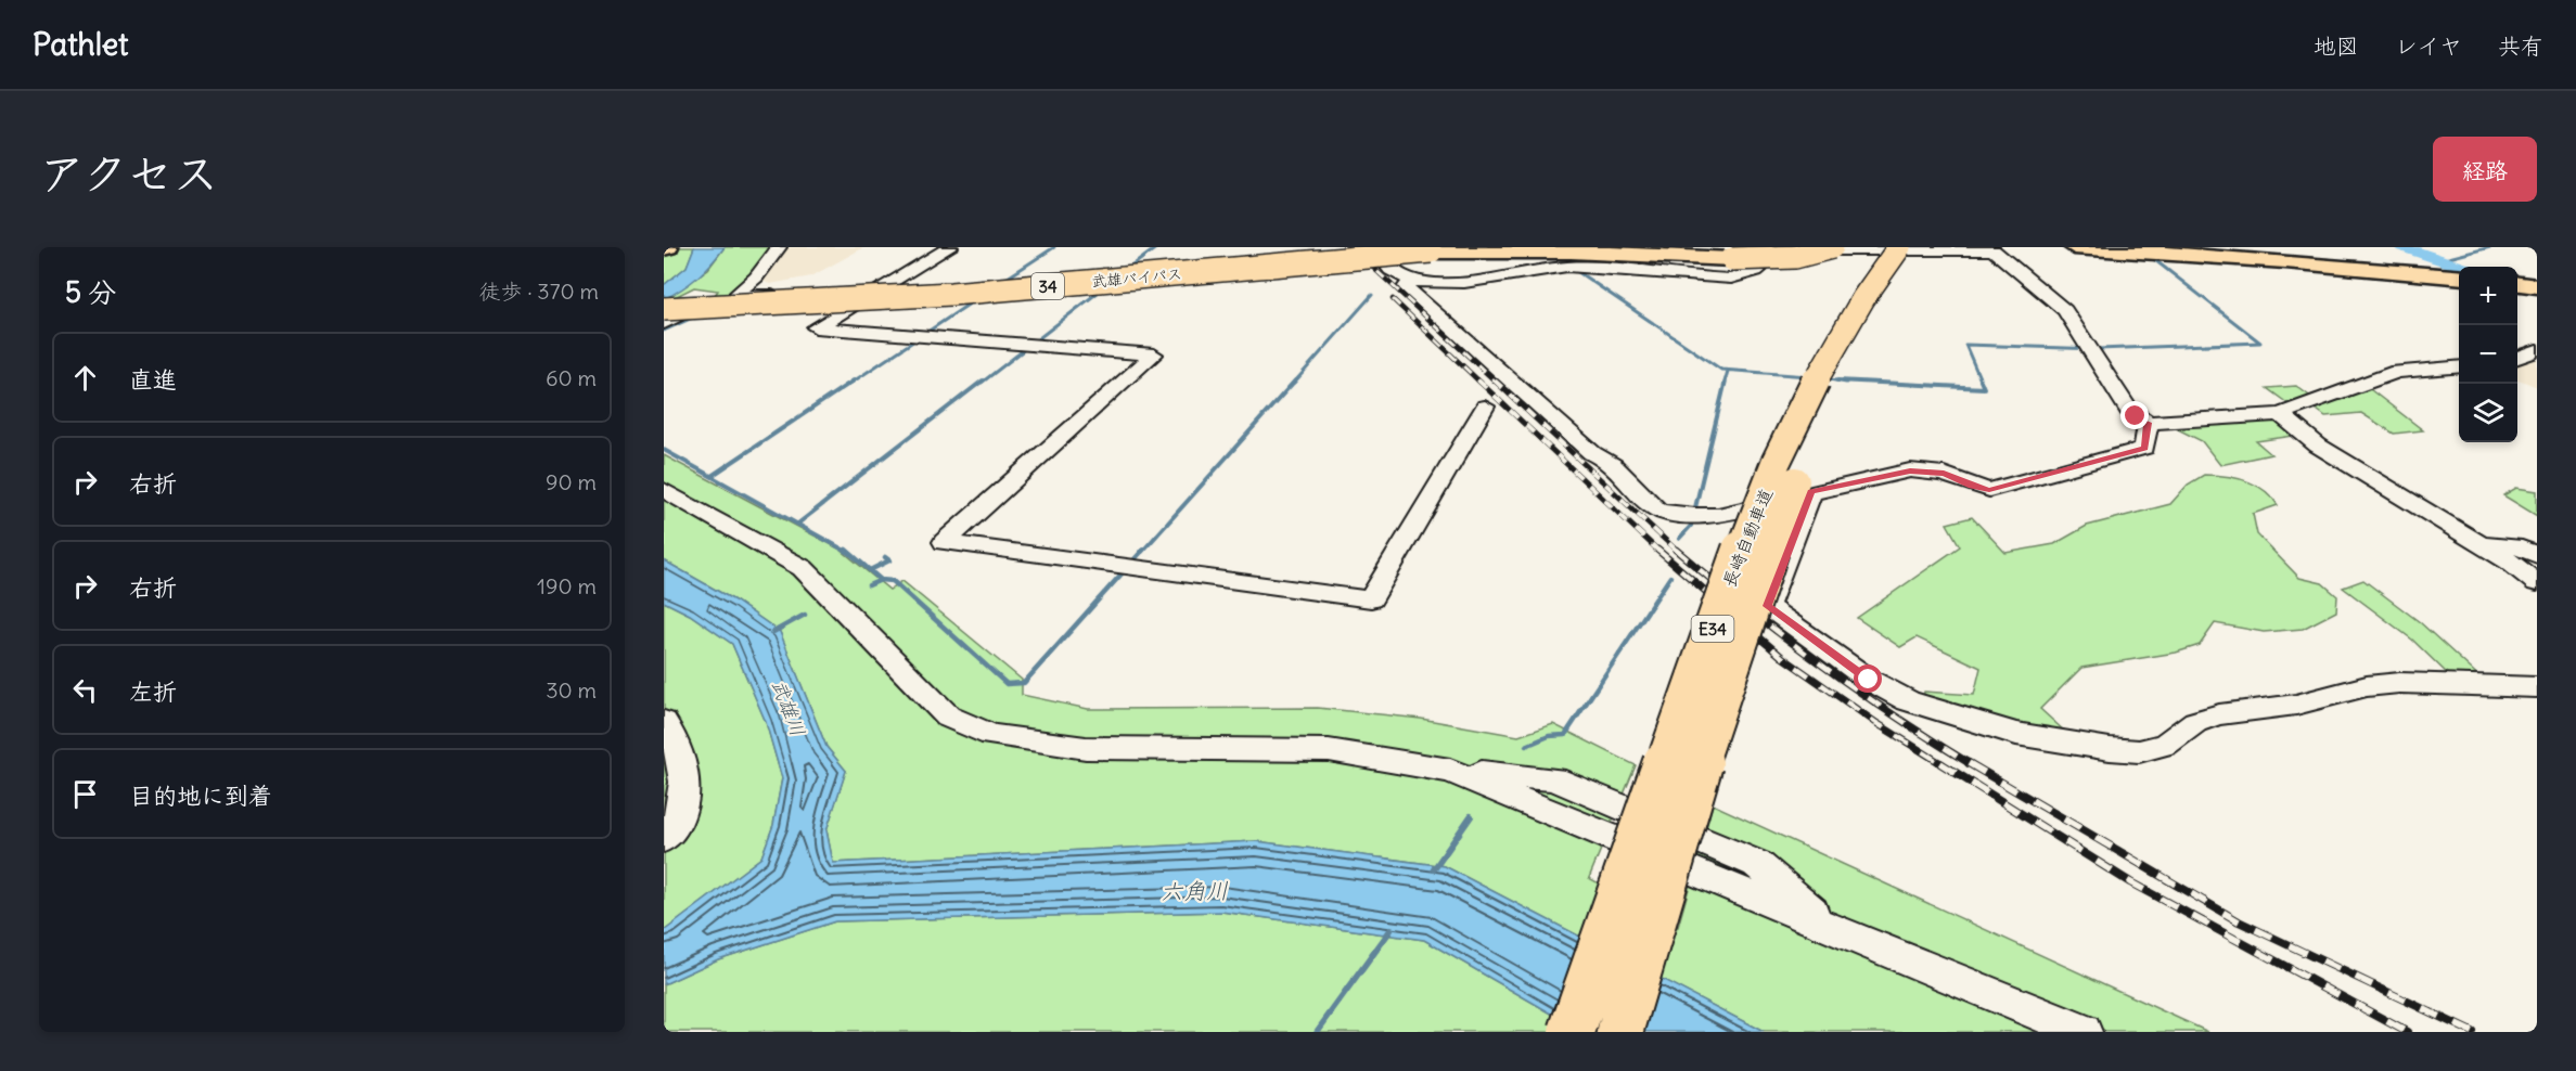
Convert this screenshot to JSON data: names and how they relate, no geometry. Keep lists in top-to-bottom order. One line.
{"streets":{"highway":["武雄バイパス","34","長崎自動車道","E34"]},"water":["武雄川","六角川"],"page":{"header":"Pathlet","nav":["地図","レイヤ","共有"],"title":"アクセス","buttons":"経路","heading":["5 分","徒歩 · 370 m"],"map_buttons":["+","−"],"list":[["直進","60 m"],["右折","90 m"],["右折","190 m"],["左折","30 m"],"目的地に到着"]}}
